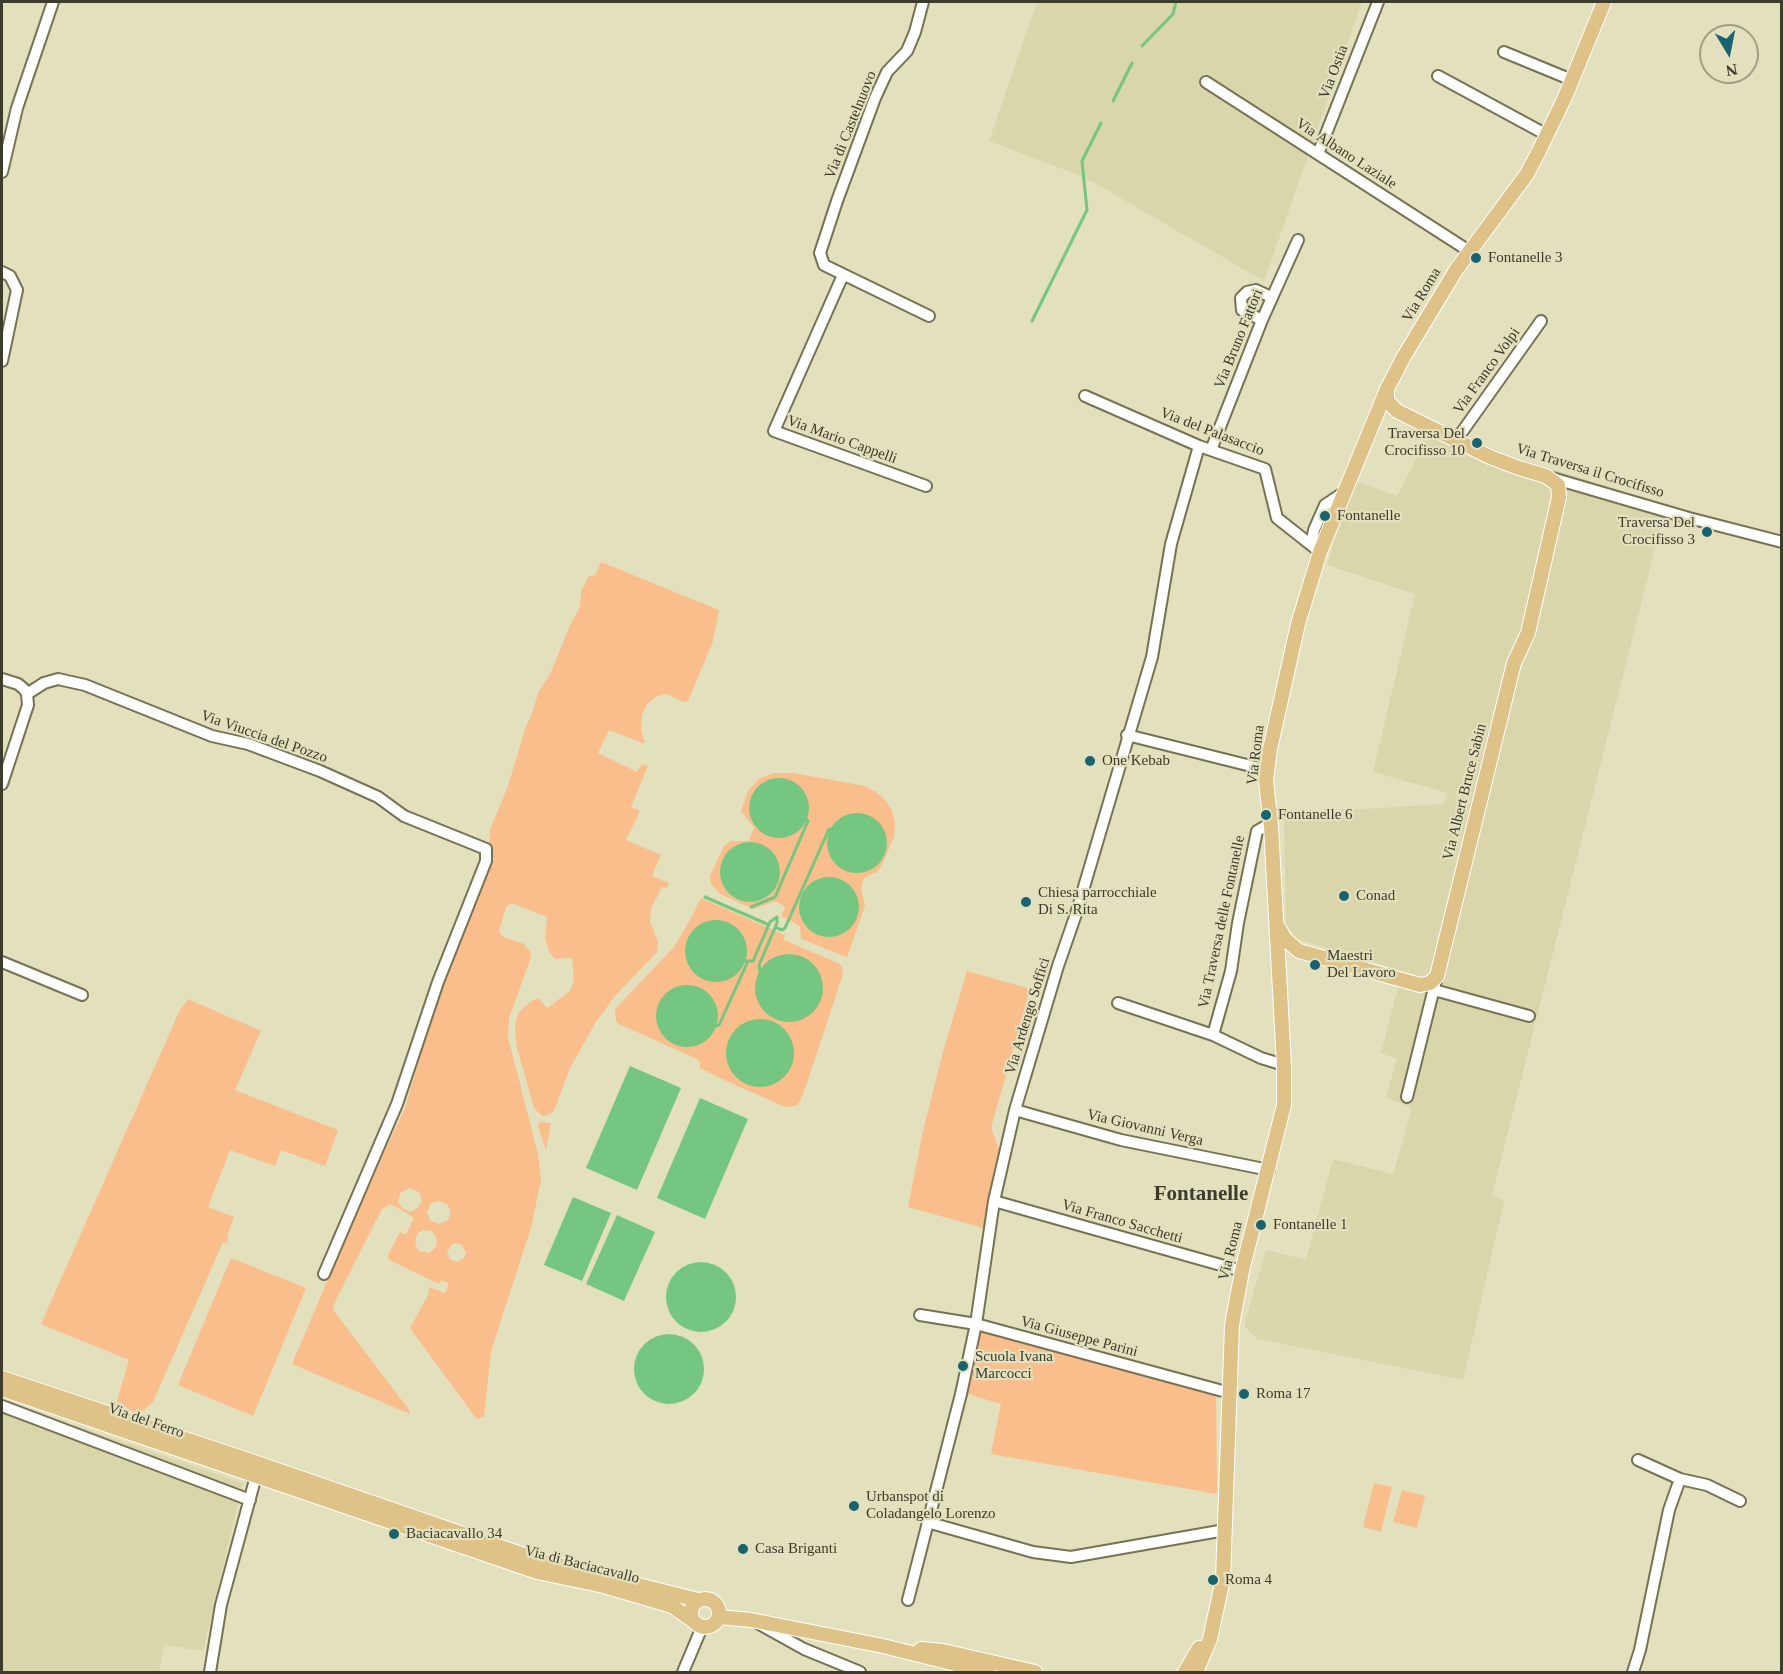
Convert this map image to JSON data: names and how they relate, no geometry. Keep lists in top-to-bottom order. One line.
{"streets":{"main road":["Via Roma","Via Traversa il Crocifisso","Via Albert Bruce Sabin","Via del Ferro","Via di Baciacavallo"],"street":["Via Ostia","Via di Castelnuovo","Via Albano Laziale","Via Bruno Fattori","Via Franco Volpi","Via del Palasaccio","Via Mario Cappelli","Via Viuccia del Pozzo","Via Traversa delle Fontanelle","Via Ardengo Soffici","Via Giovanni Verga","Via Franco Sacchetti","Via Giuseppe Parini"]},"crossings":[["Via Ostia","Via Albano Laziale"],["Via di Castelnuovo","Via Mario Cappelli"],["Via Albano Laziale","Via Roma"],["Via Roma","Via del Palasaccio"],["Via Roma","Via Traversa delle Fontanelle"],["Via Roma","Via Giovanni Verga"],["Via Roma","Via Franco Sacchetti"],["Via Roma","Via Giuseppe Parini"],["Via Bruno Fattori","Via del Palasaccio"],["Via Franco Volpi","Via Traversa il Crocifisso"],["Via del Palasaccio","Via Ardengo Soffici"],["Via Ardengo Soffici","Via Giovanni Verga"],["Via Ardengo Soffici","Via Franco Sacchetti"],["Via Ardengo Soffici","Via Giuseppe Parini"],["Via del Ferro","Via di Baciacavallo"]],"districts":["Fontanelle"],"places":["Fontanelle 3","Traversa Del Crocifisso 10","Fontanelle","Traversa Del Crocifisso 3","One Kebab","Fontanelle 6","Conad","Chiesa parrocchiale Di S. Rita","Maestri Del Lavoro","Fontanelle 1","Scuola Ivana Marcocci","Roma 17","Urbanspot di Coladangelo Lorenzo","Baciacavallo 34","Casa Briganti","Roma 4"],"north":"bottom"}
